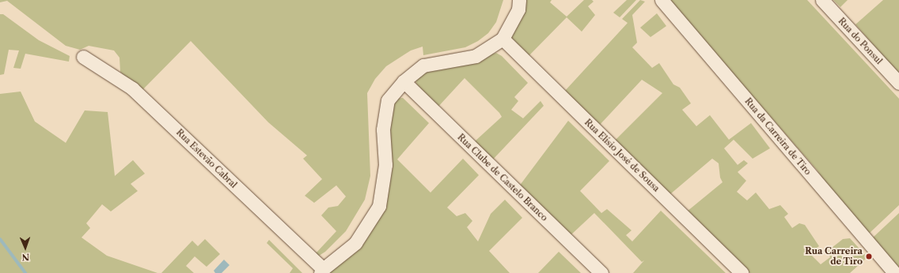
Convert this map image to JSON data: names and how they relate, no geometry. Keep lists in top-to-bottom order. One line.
{"streets":{"street":["Rua do Ponsul","Rua da Carreira de Tiro","Rua Elísio José de Sousa","Rua Estevão Cabral","Rua Clube de Castelo Branco"]},"places":["Rua Carreira de Tiro"],"north":"bottom"}
